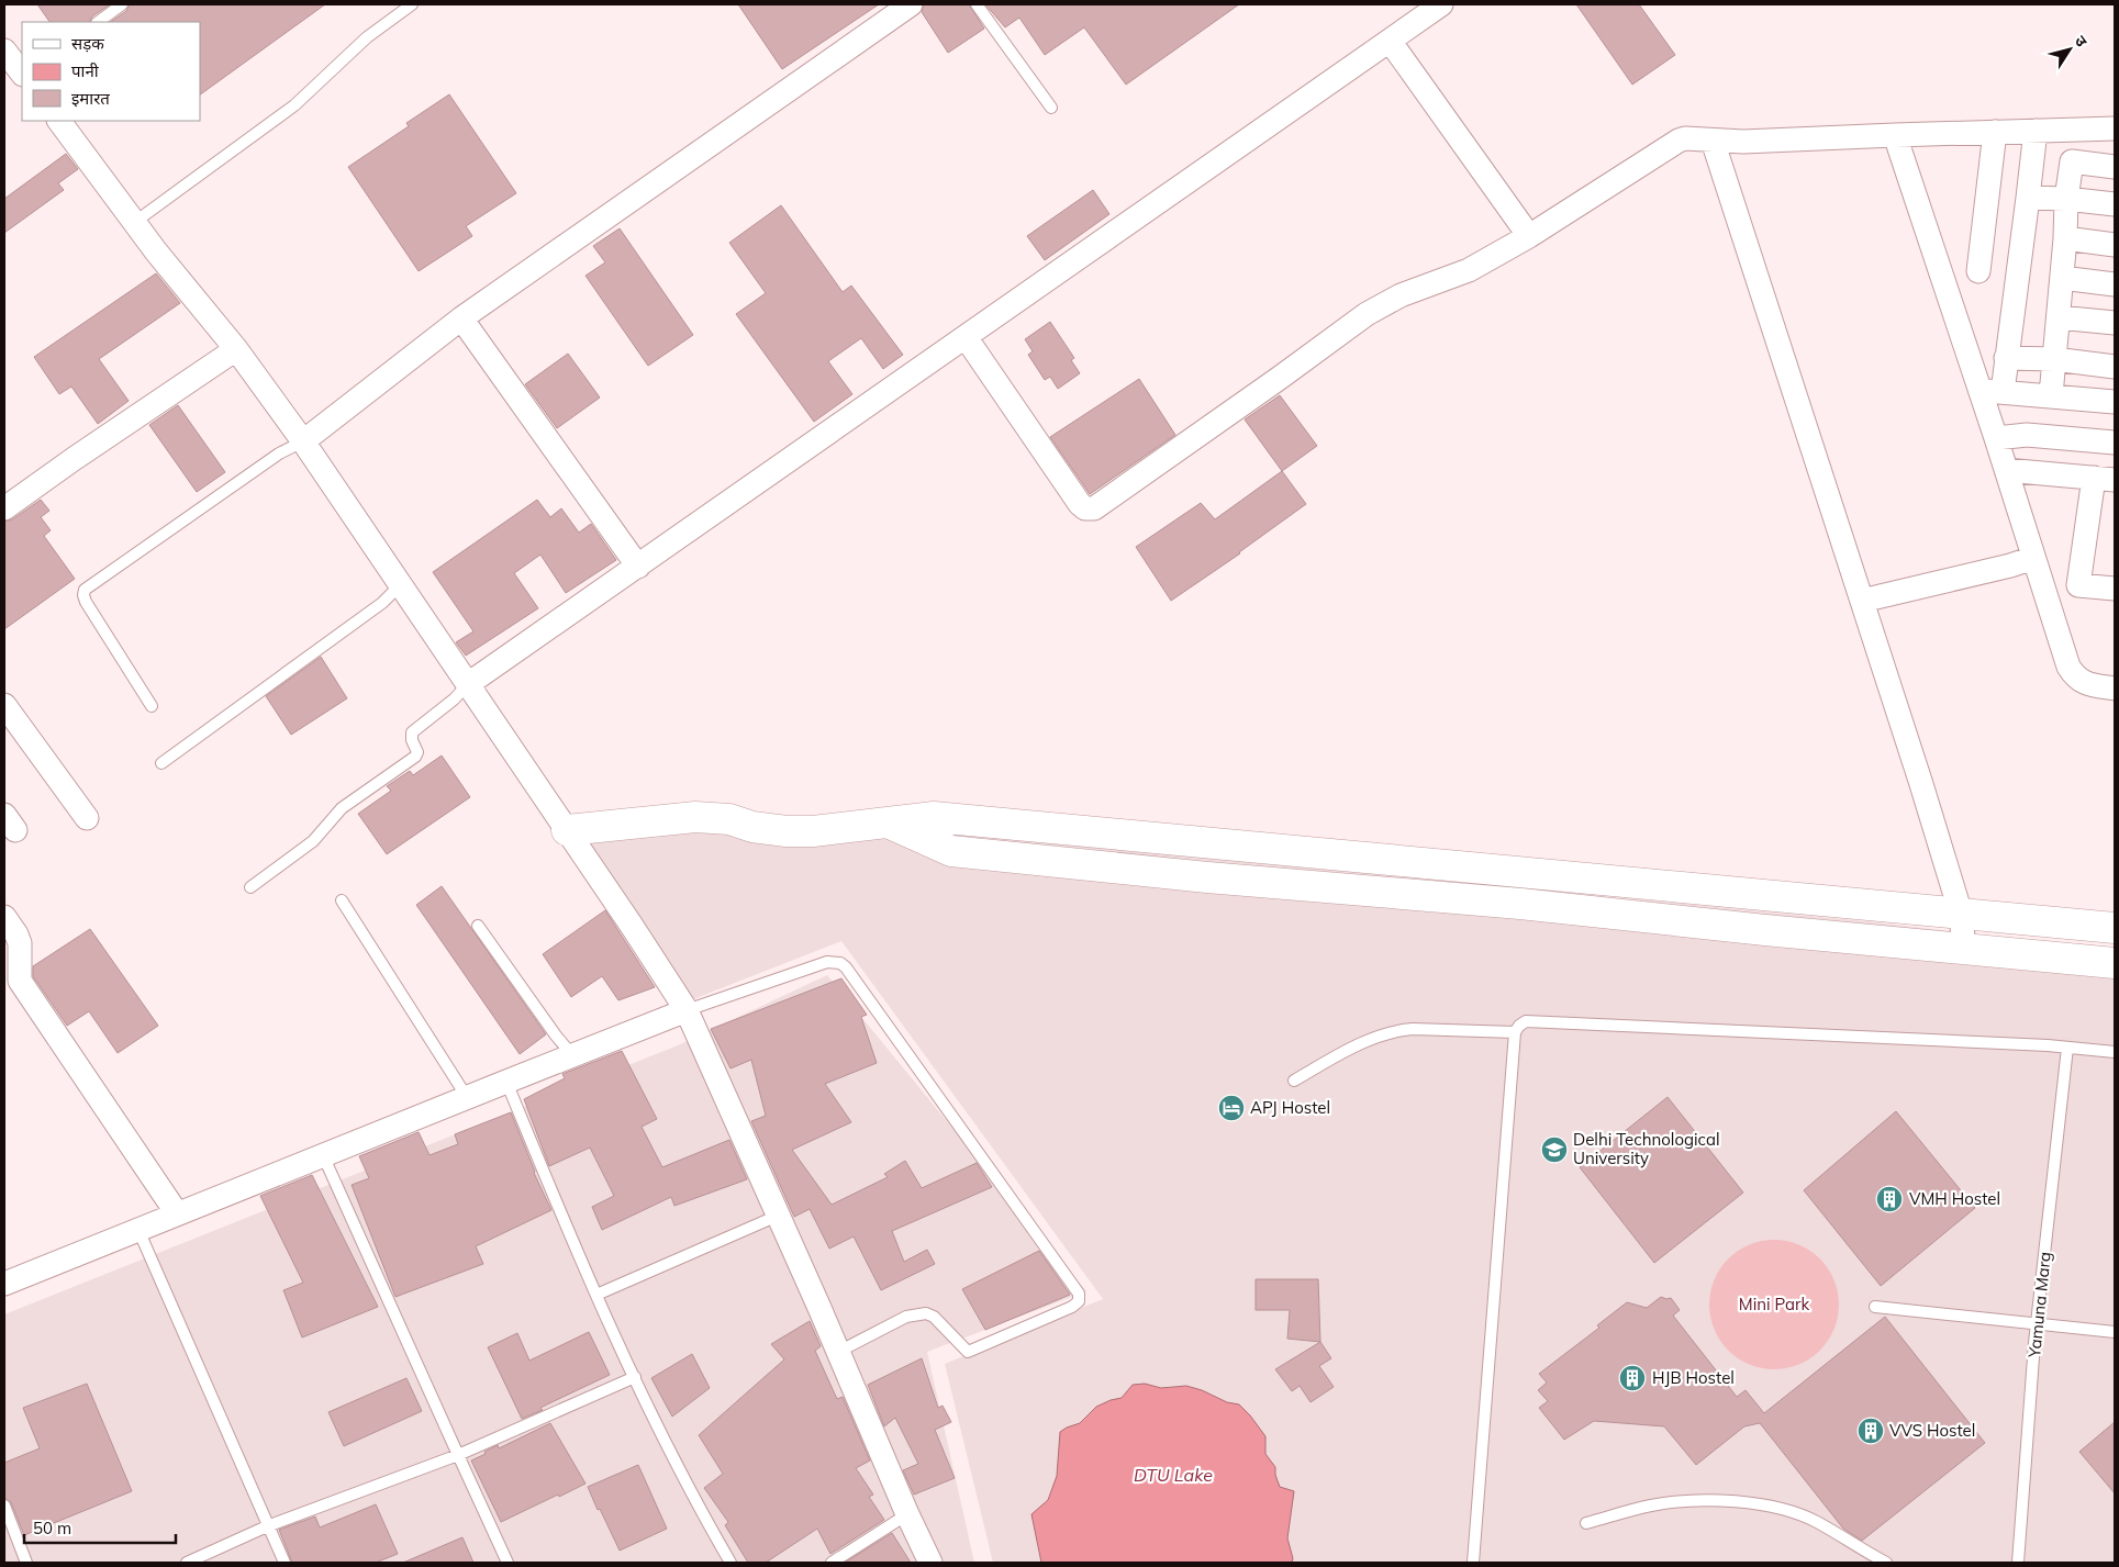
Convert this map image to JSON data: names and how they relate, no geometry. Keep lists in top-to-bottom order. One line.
{"streets":{"lane":["Yamuna Marg"]},"water":["DTU Lake"],"parks":["Mini Park"],"places":{"hotel":["APJ Hostel"],"school or university":["Delhi Technological University"],"building":["VMH Hostel","HJB Hostel","VVS Hostel"]},"legend":["सड़क","पानी","इमारत"],"scale_bar":"50 m","north":"top right"}
